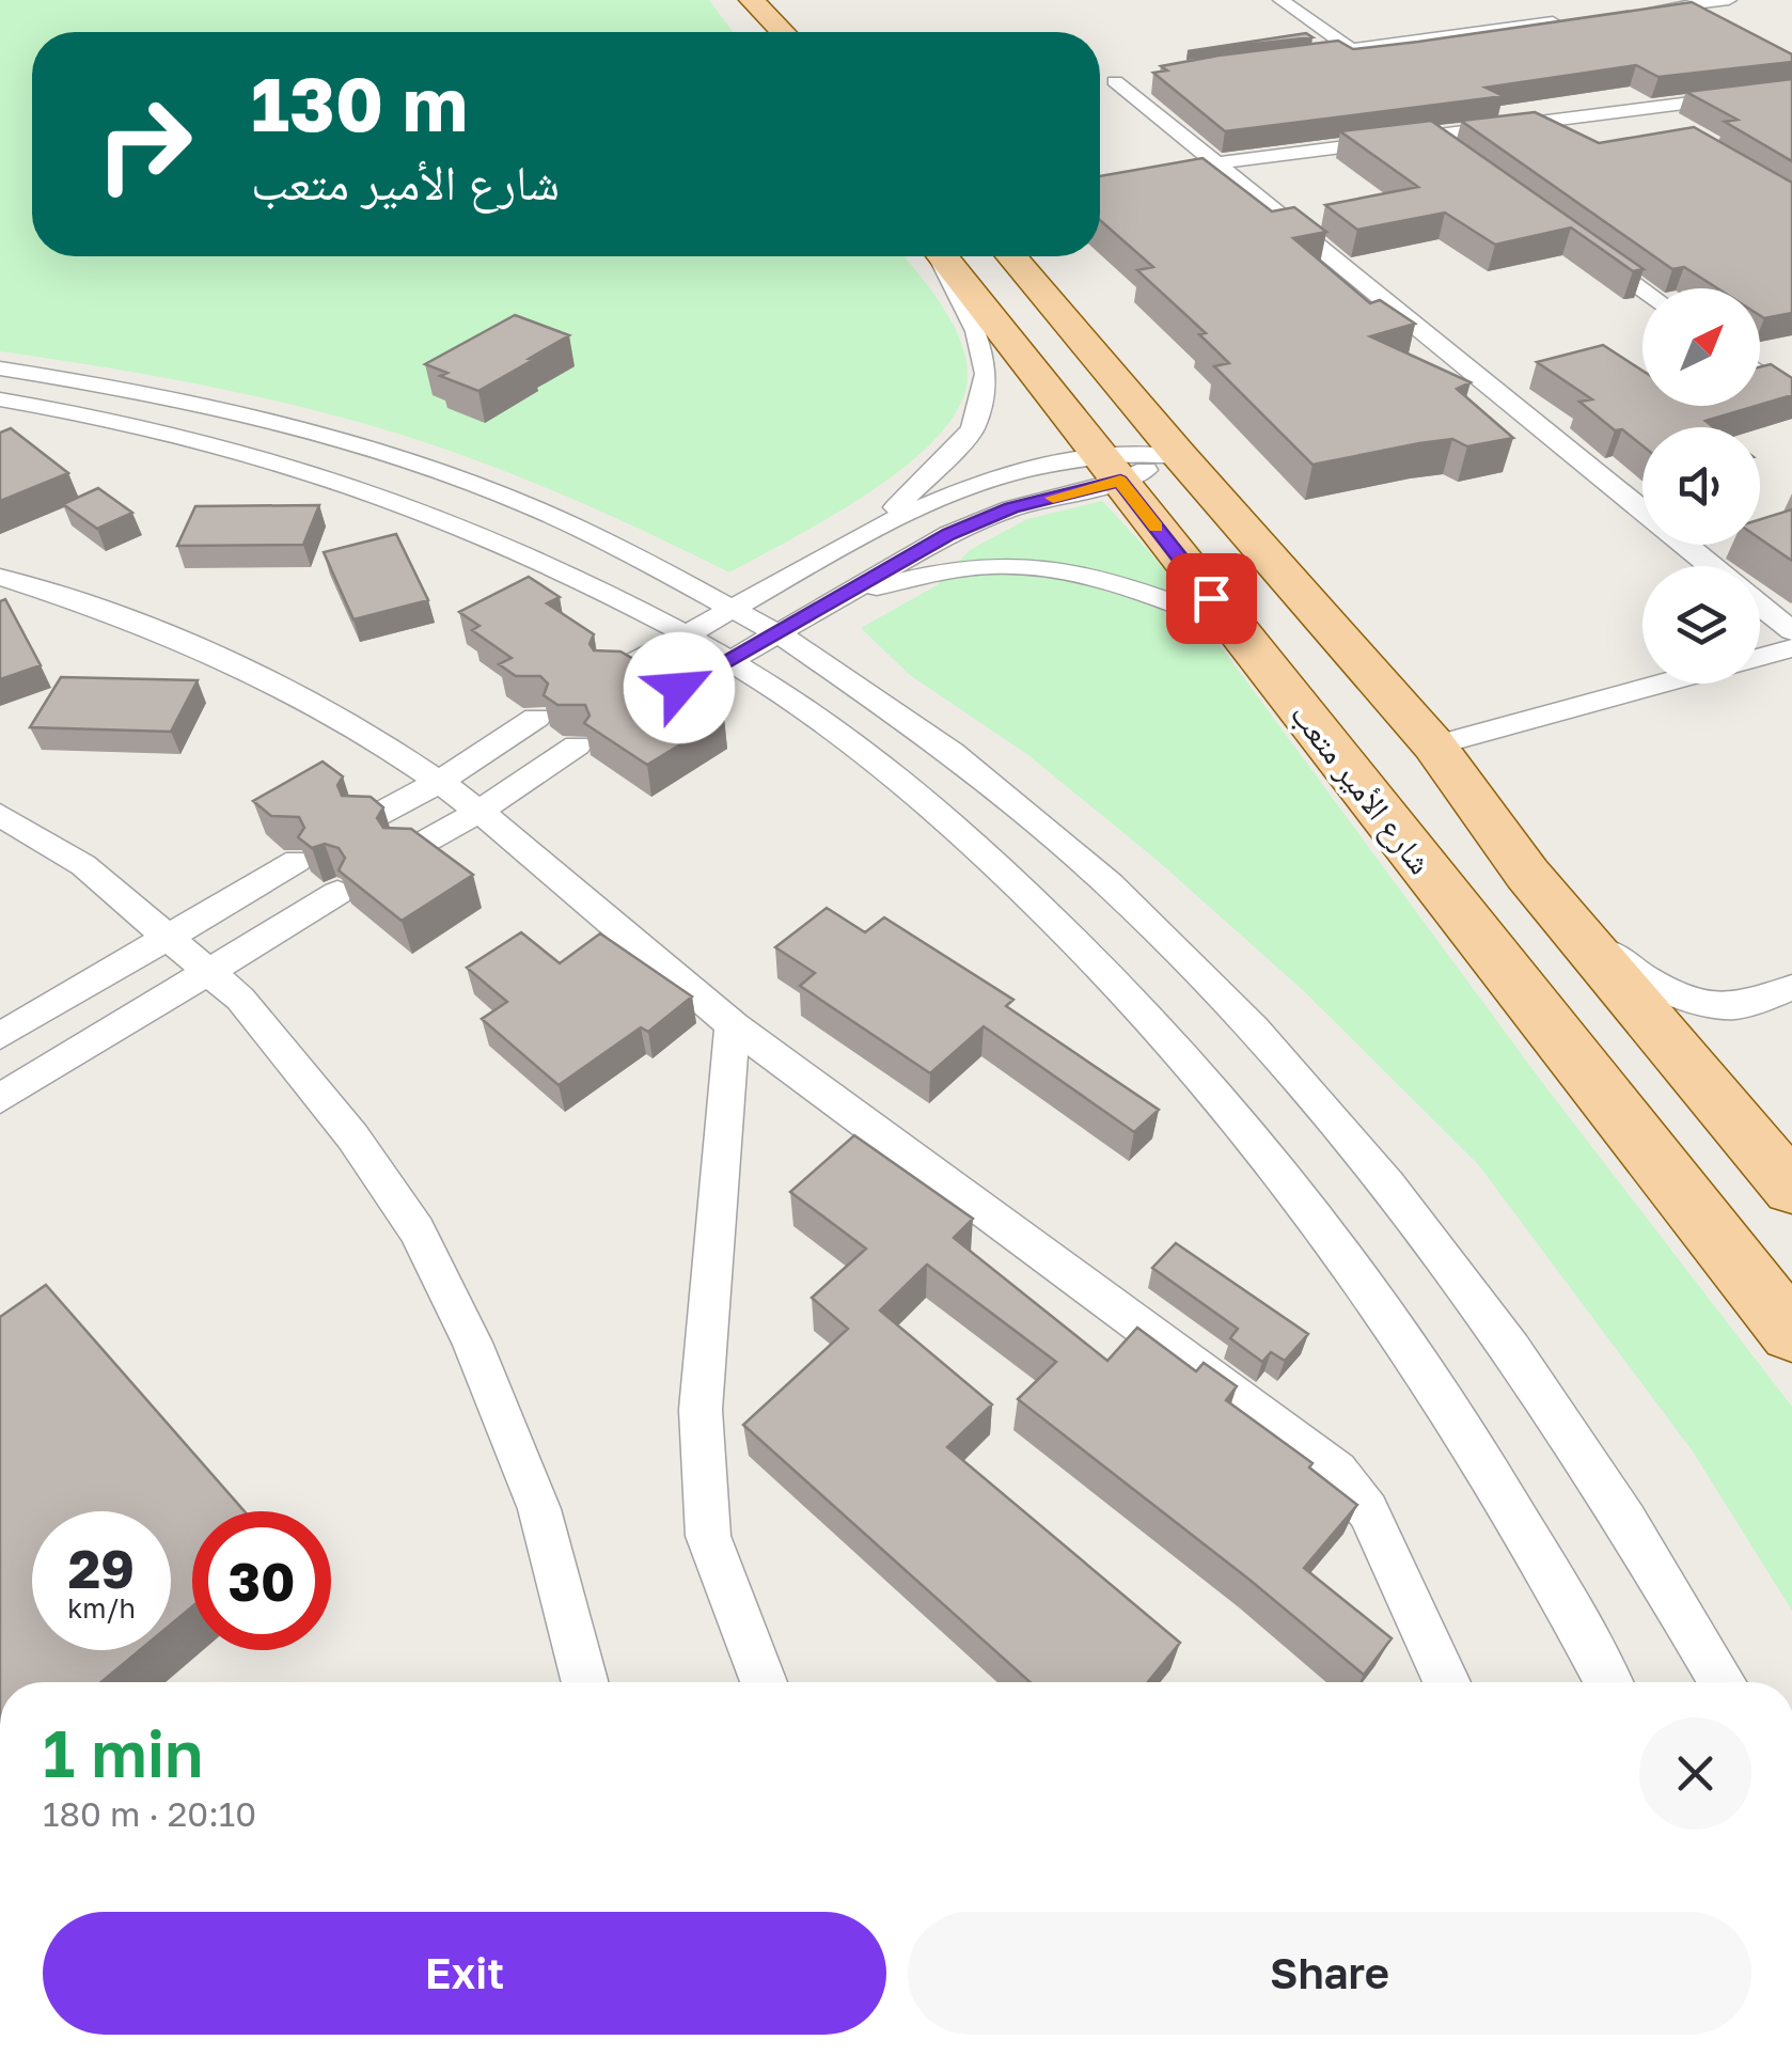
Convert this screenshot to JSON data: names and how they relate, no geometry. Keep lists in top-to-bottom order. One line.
{"streets":{"main road":["شارع الأمير متعب"]},"north":"top right","page":{"turn":["130 m","شارع الأمير متعب"],"speed":"29 km/h","limit":"30","heading":["1 min","180 m · 20:10"],"buttons":["Exit","Share"]}}
